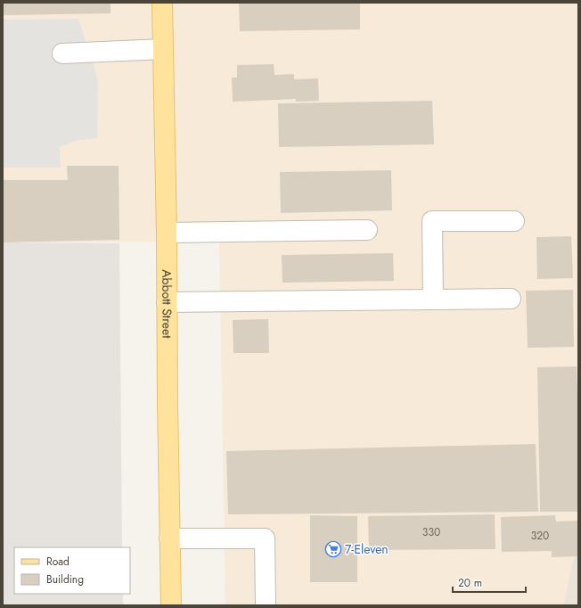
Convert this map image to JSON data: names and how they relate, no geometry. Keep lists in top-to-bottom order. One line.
{"streets":{"main road":["Abbott Street"]},"places":{"supermarket":["7-Eleven"]},"house_numbers":["330","320"],"legend":["Road","Building"],"scale_bar":"20 m"}
